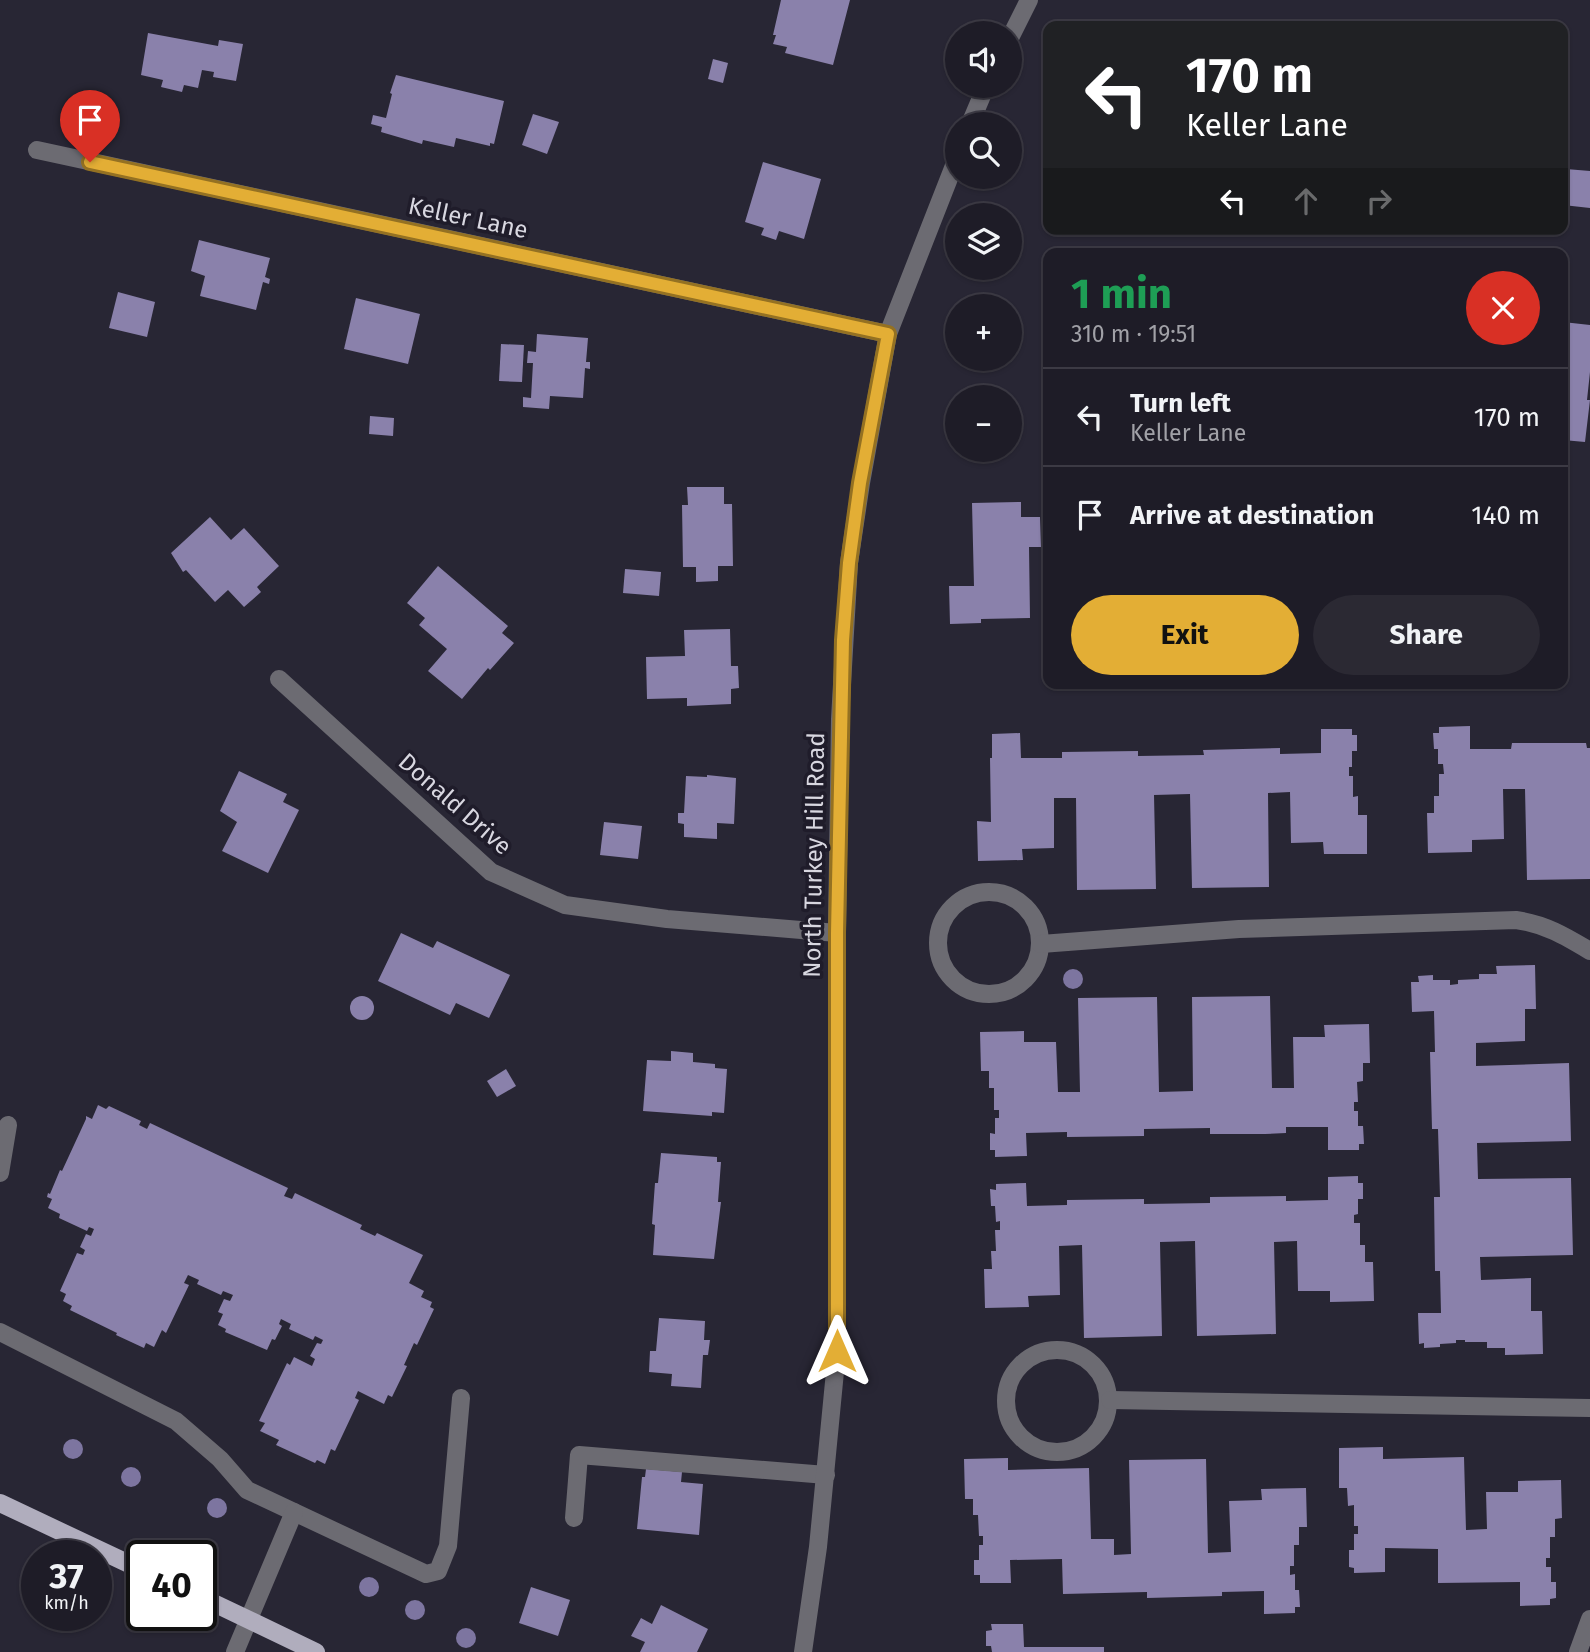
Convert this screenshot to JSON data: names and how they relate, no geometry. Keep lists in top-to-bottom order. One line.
{"streets":{"street":["Keller Lane","Donald Drive","North Turkey Hill Road"]},"crossings":[["Keller Lane","North Turkey Hill Road"],["Donald Drive","North Turkey Hill Road"]],"page":{"map_buttons":["+","−"],"turn":["170 m","Keller Lane"],"heading":["1 min","310 m · 19:51"],"list":[{"name":"Turn left","note":"Keller Lane","value":"170 m"},{"name":"Arrive at destination","value":"140 m"}],"buttons":["Exit","Share"],"speed":"37 km/h","limit":"40"}}
